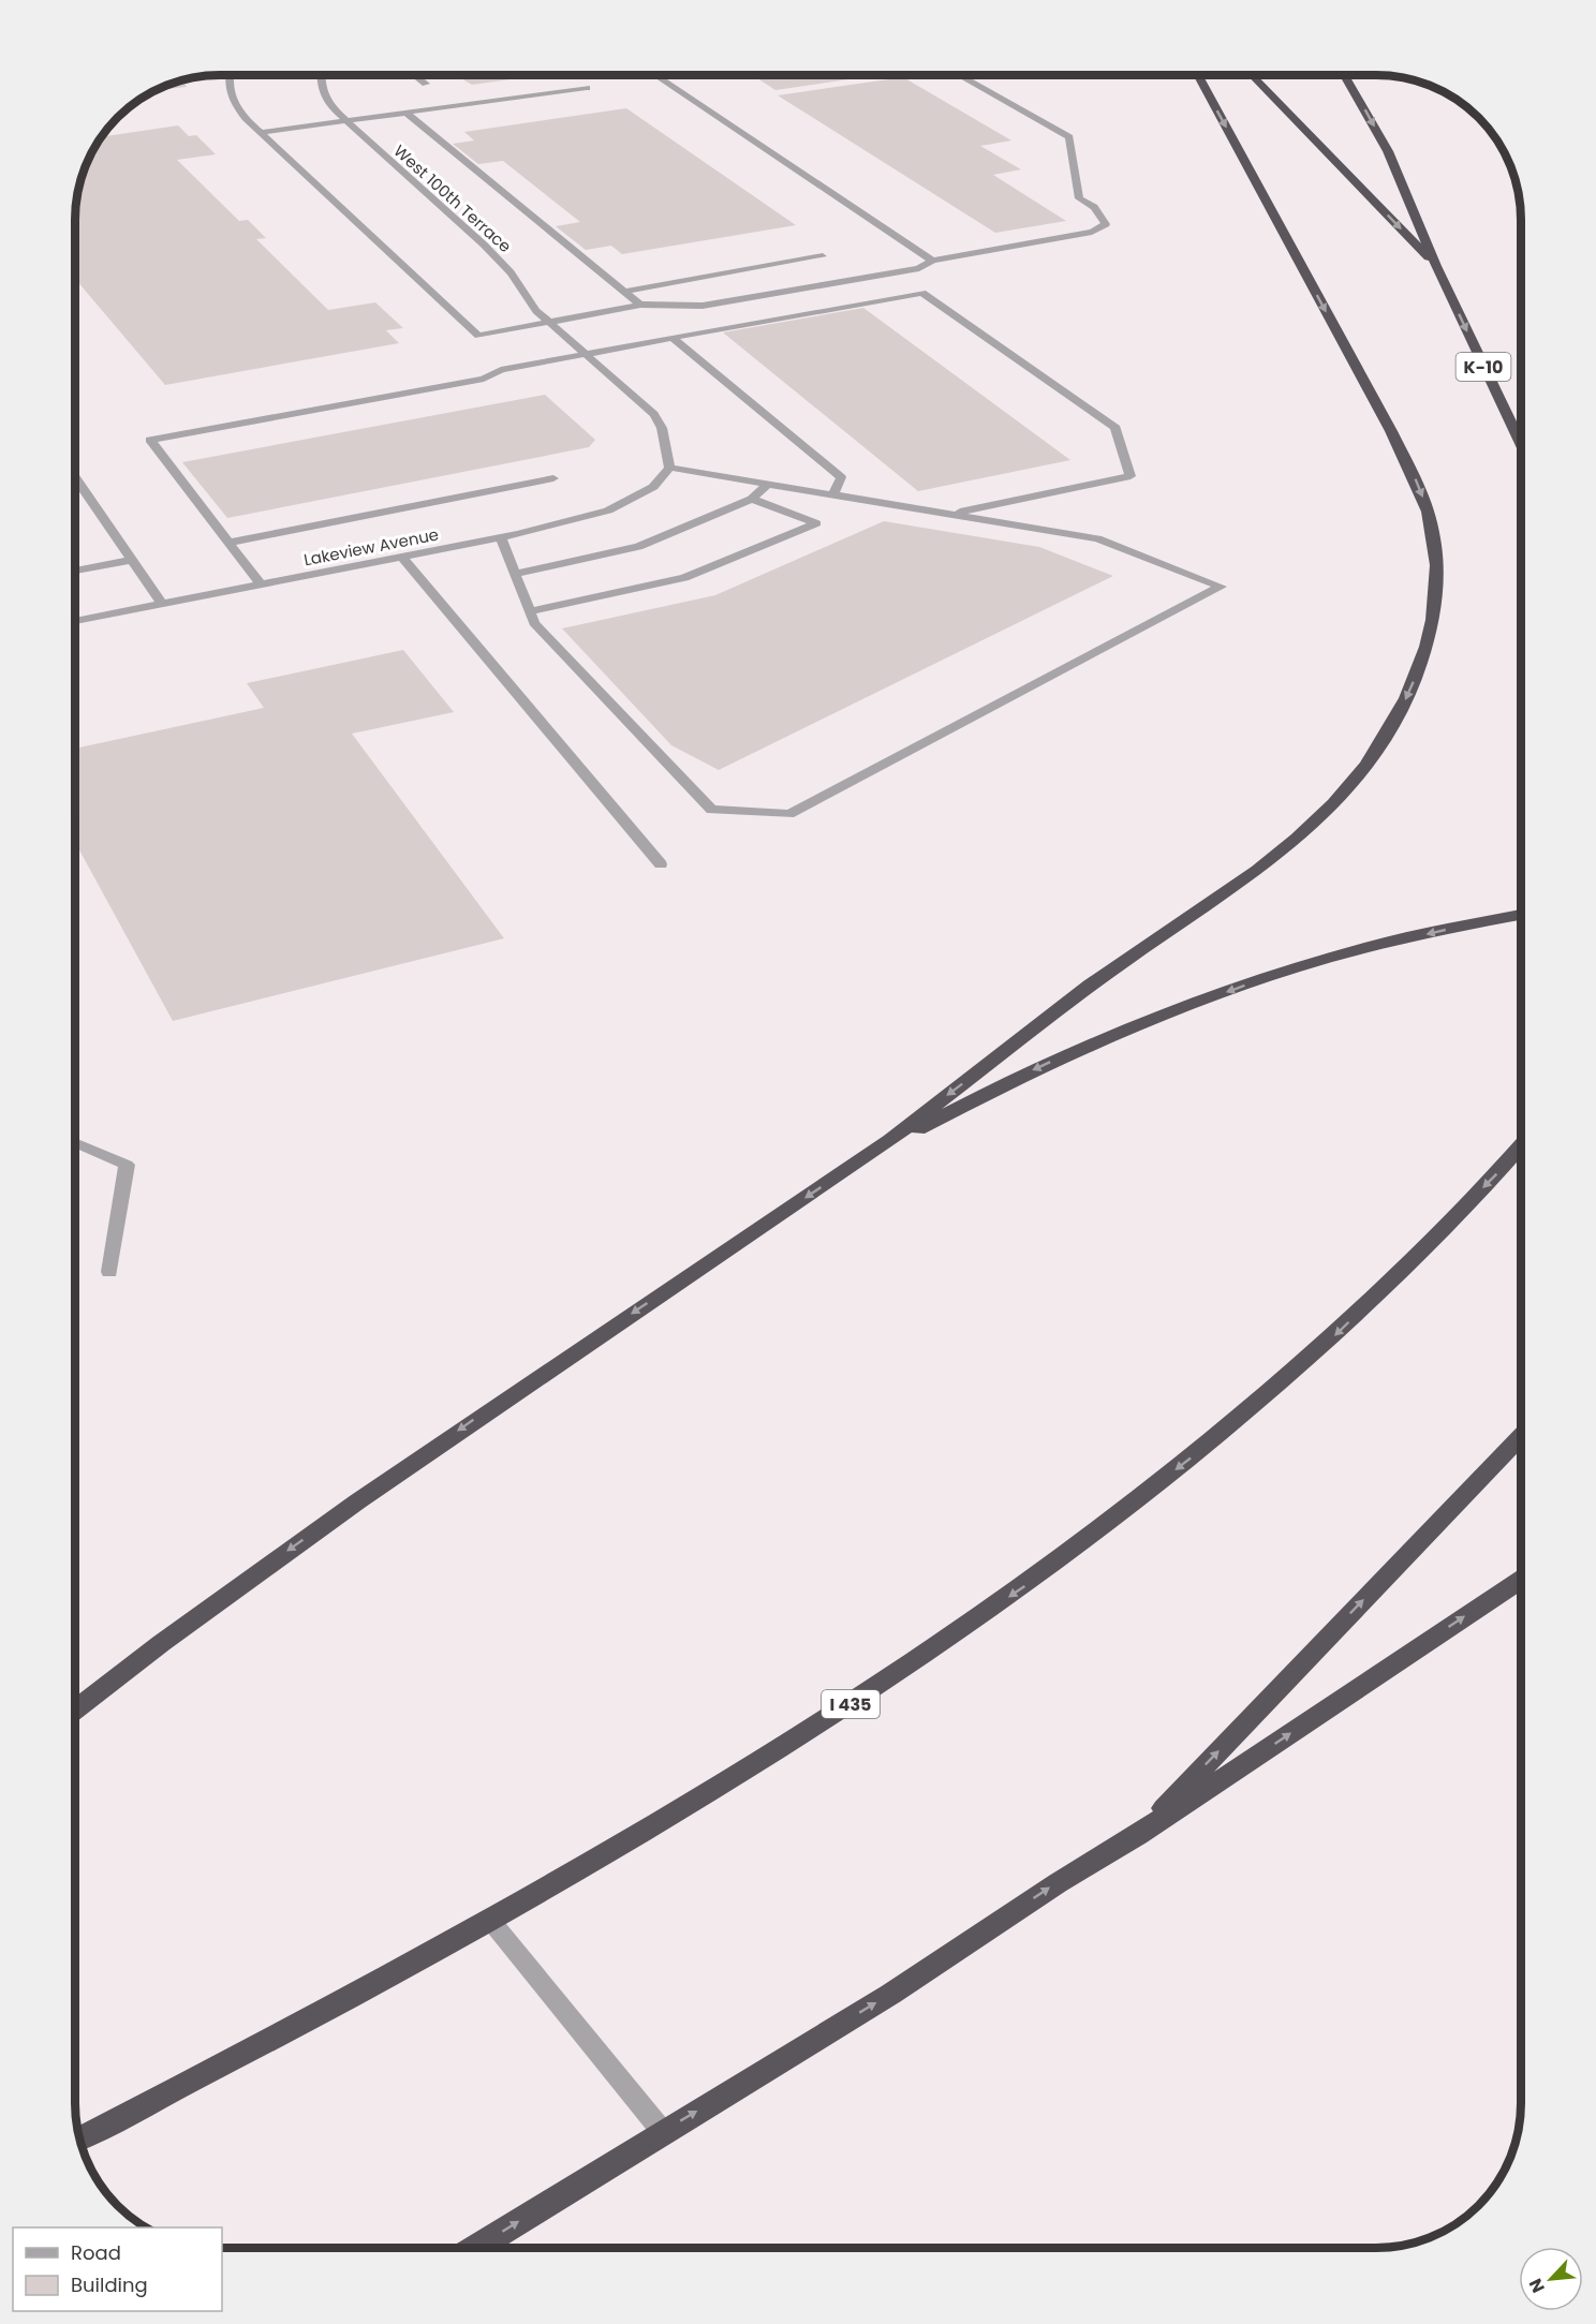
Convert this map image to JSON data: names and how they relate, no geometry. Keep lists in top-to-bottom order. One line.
{"streets":{"highway":["K-10","I 435"],"street":["West 100th Terrace","Lakeview Avenue"]},"crossings":[["West 100th Terrace","Lakeview Avenue"]],"legend":["Road","Building"],"north":"bottom left"}
